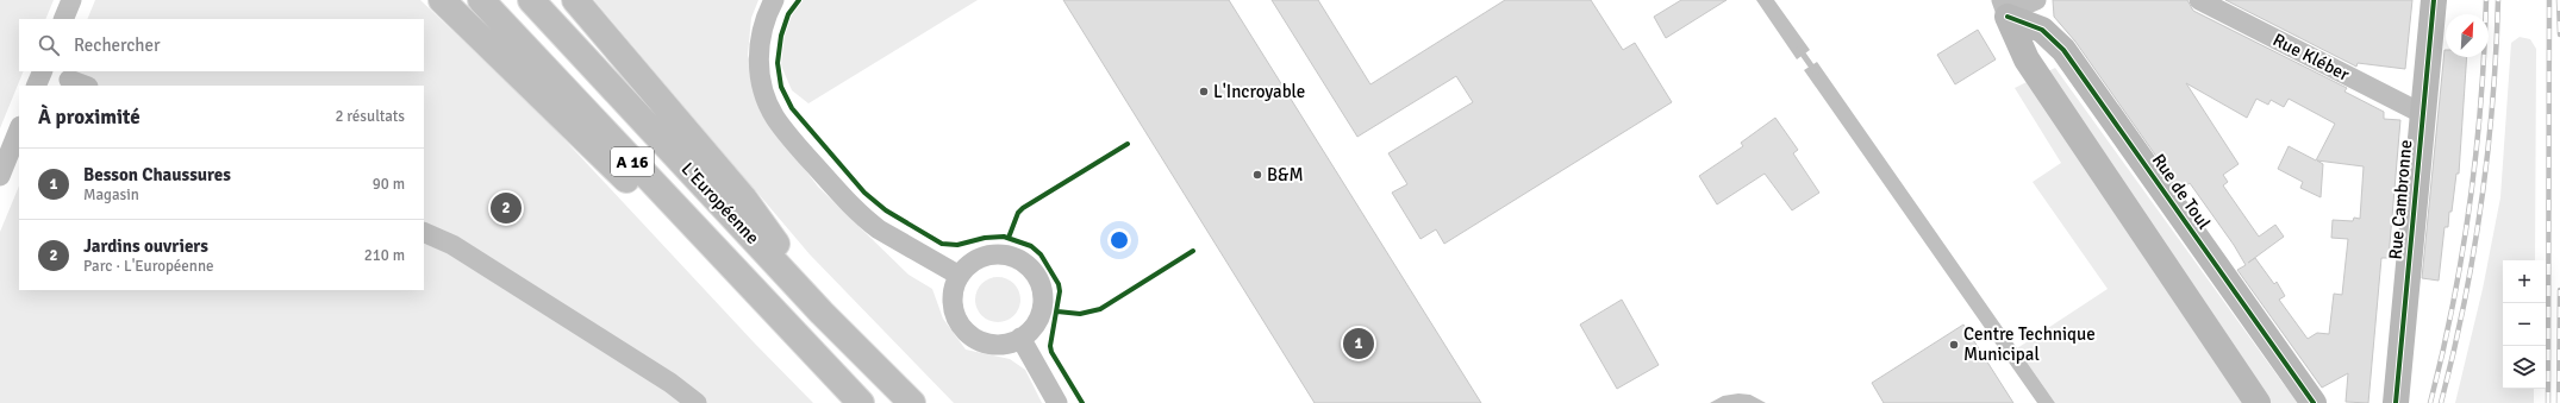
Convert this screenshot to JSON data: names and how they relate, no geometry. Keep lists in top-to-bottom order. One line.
{"streets":{"highway":["A 16","L'Européenne"],"street":["Rue Kléber","Rue de Toul","Rue Cambronne"]},"crossings":[["Rue Kléber","Rue Cambronne"]],"places":["L'Incroyable","B&M","Centre Technique Municipal"],"north":"top right","page":{"search":"Rechercher","heading":["À proximité","2 résultats"],"list":[{"mark":"1","name":"Besson Chaussures","note":"Magasin","value":"90 m"},{"mark":"2","name":"Jardins ouvriers","note":"Parc · L'Européenne","value":"210 m"}],"pins":["2","1"],"map_buttons":["+","−"]}}
